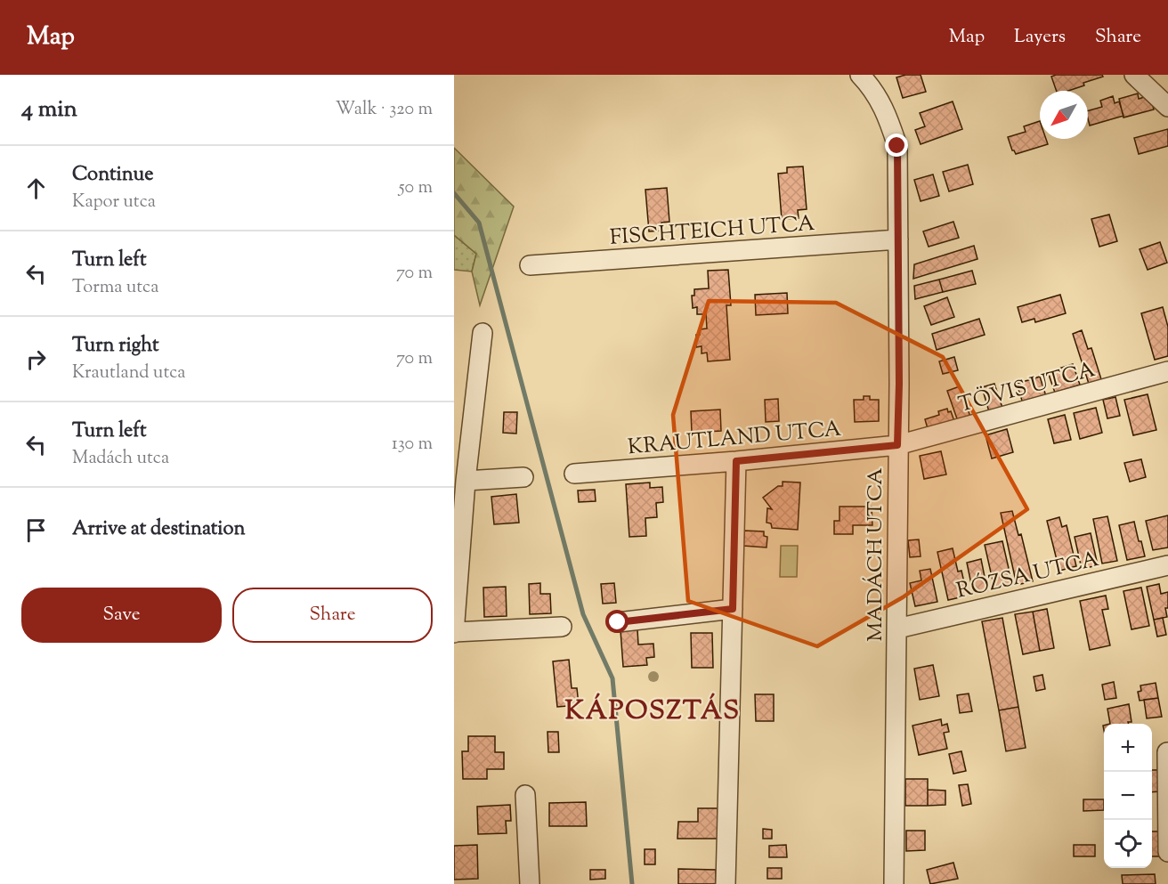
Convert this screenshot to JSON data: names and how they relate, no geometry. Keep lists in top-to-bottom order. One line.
{"streets":{"street":["FISCHTEICH UTCA","TÖVIS UTCA","KRAUTLAND UTCA","MADÁCH UTCA","RÓZSA UTCA"]},"crossings":[["FISCHTEICH UTCA","MADÁCH UTCA"],["TÖVIS UTCA","KRAUTLAND UTCA"],["TÖVIS UTCA","MADÁCH UTCA"],["KRAUTLAND UTCA","MADÁCH UTCA"],["MADÁCH UTCA","RÓZSA UTCA"]],"districts":["KÁPOSZTÁS"],"north":"bottom left","page":{"header":"Map","nav":["Map","Layers","Share"],"heading":["4 min","Walk · 320 m"],"list":[["Continue","Kapor utca","50 m"],["Turn left","Torma utca","70 m"],["Turn right","Krautland utca","70 m"],["Turn left","Madách utca","130 m"],"Arrive at destination"],"buttons":["Save","Share"],"map_buttons":["+","−"]}}
